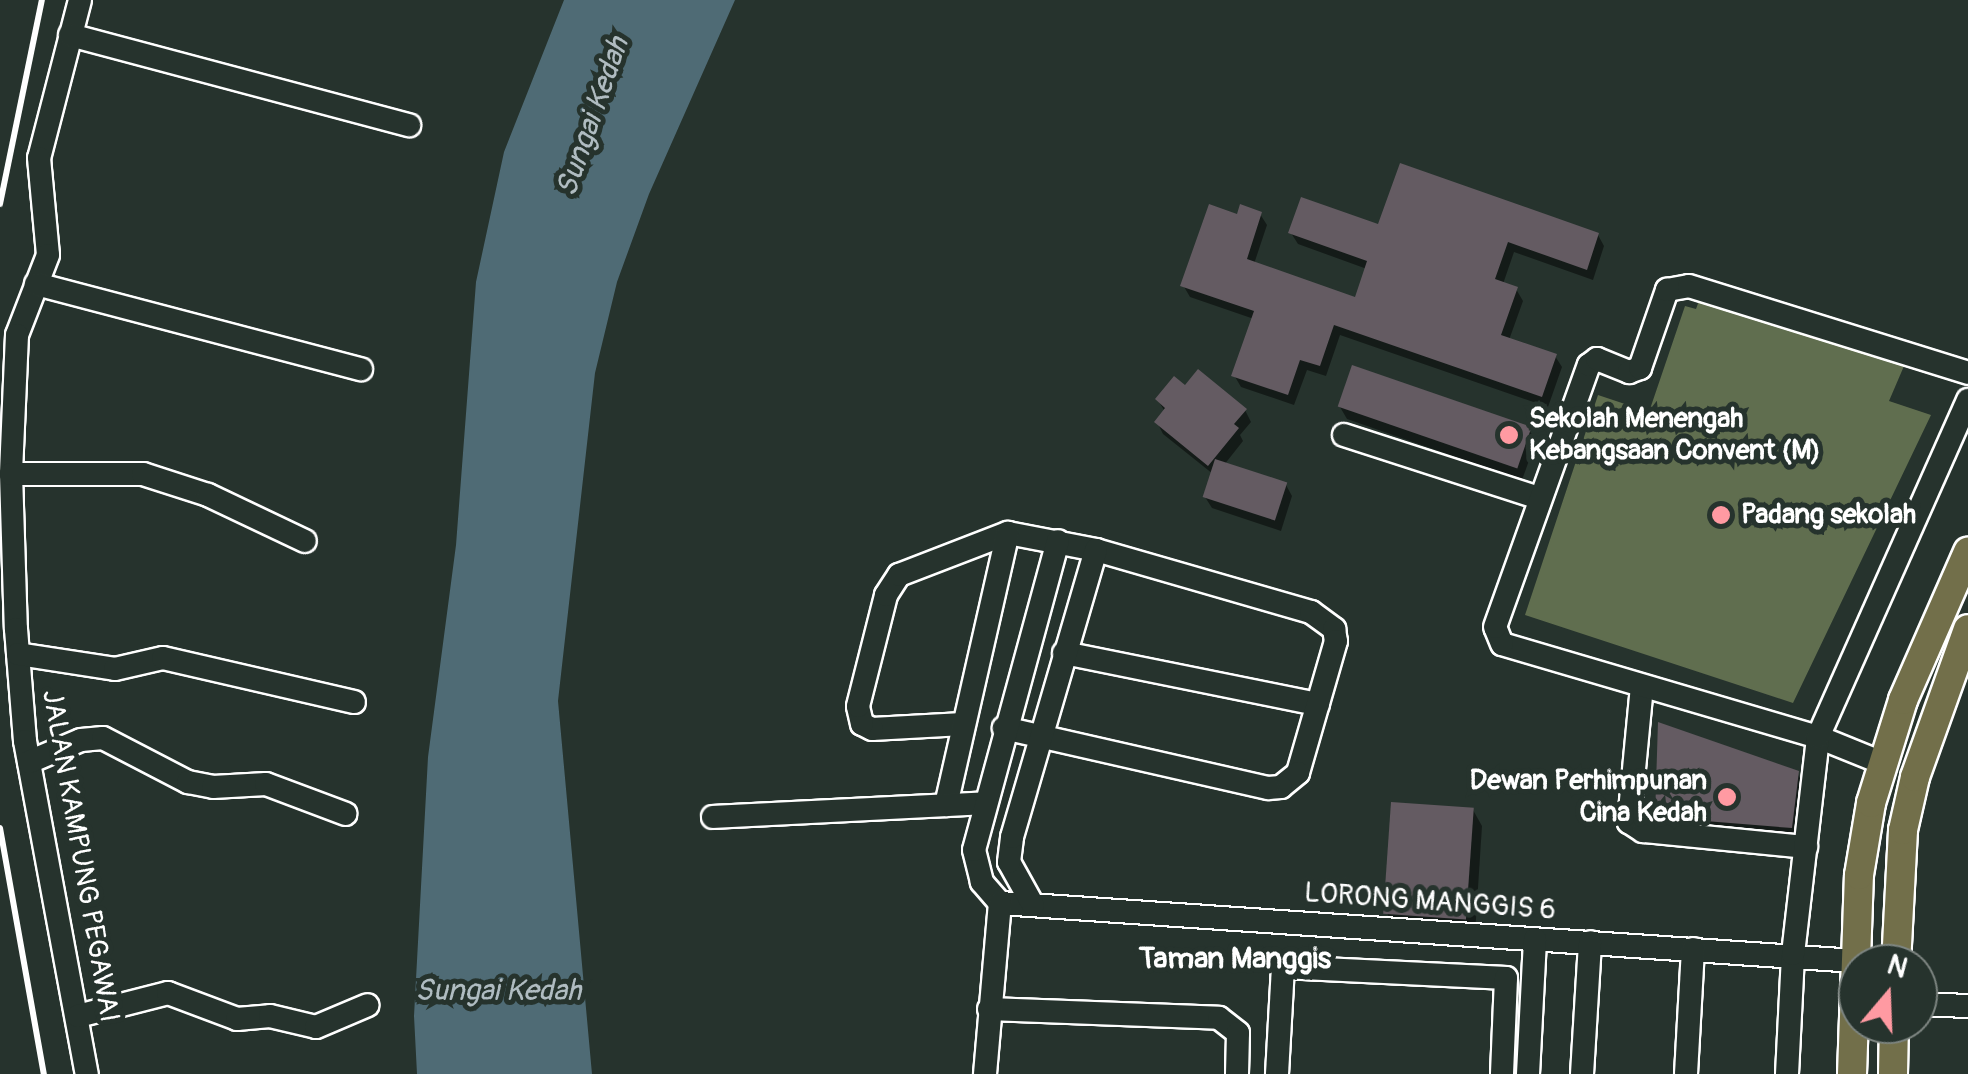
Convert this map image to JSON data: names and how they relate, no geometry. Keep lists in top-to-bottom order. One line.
{"streets":{"street":["JALAN KAMPUNG PEGAWAI","LORONG MANGGIS 6"]},"districts":["Taman Manggis"],"water":["Sungai Kedah"],"places":["Sekolah Menengah Kebangsaan Convent (M)","Padang sekolah","Dewan Perhimpunan Cina Kedah"],"north":"top"}
